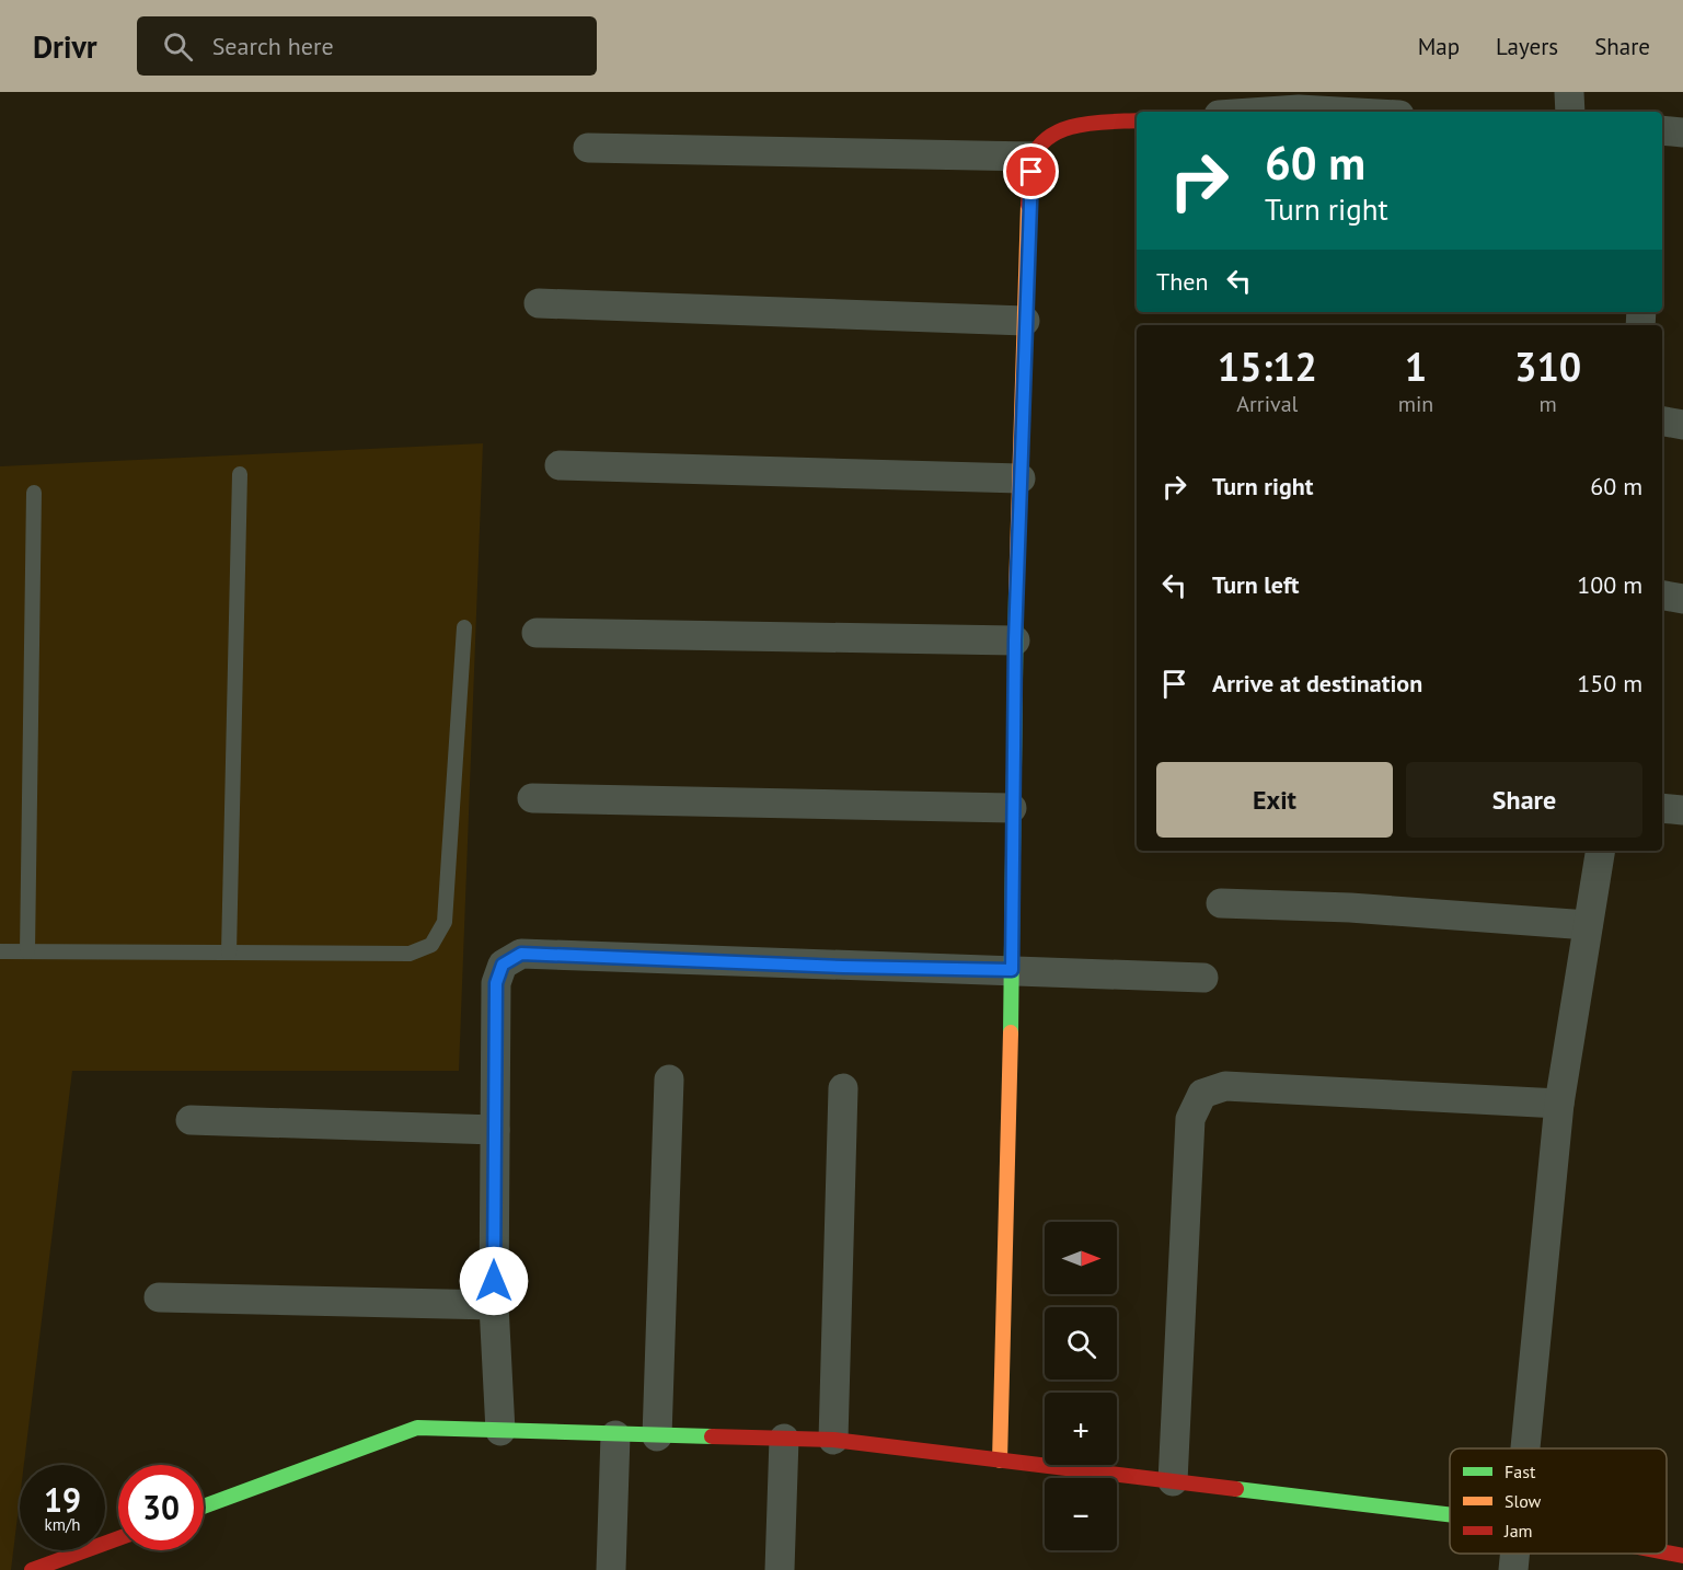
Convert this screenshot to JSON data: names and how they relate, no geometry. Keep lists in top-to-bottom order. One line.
{"legend":["Fast","Slow","Jam"],"north":"right","page":{"header":"Drivr","search":"Search here","nav":["Map","Layers","Share"],"turn":["60 m","Turn right"],"then":"Then","eta":["15:12","Arrival","1","min","310","m"],"list":[{"name":"Turn right","value":"60 m"},{"name":"Turn left","value":"100 m"},{"name":"Arrive at destination","value":"150 m"}],"buttons":["Exit","Share"],"map_buttons":["+","−"],"speed":"19 km/h","limit":"30"}}
